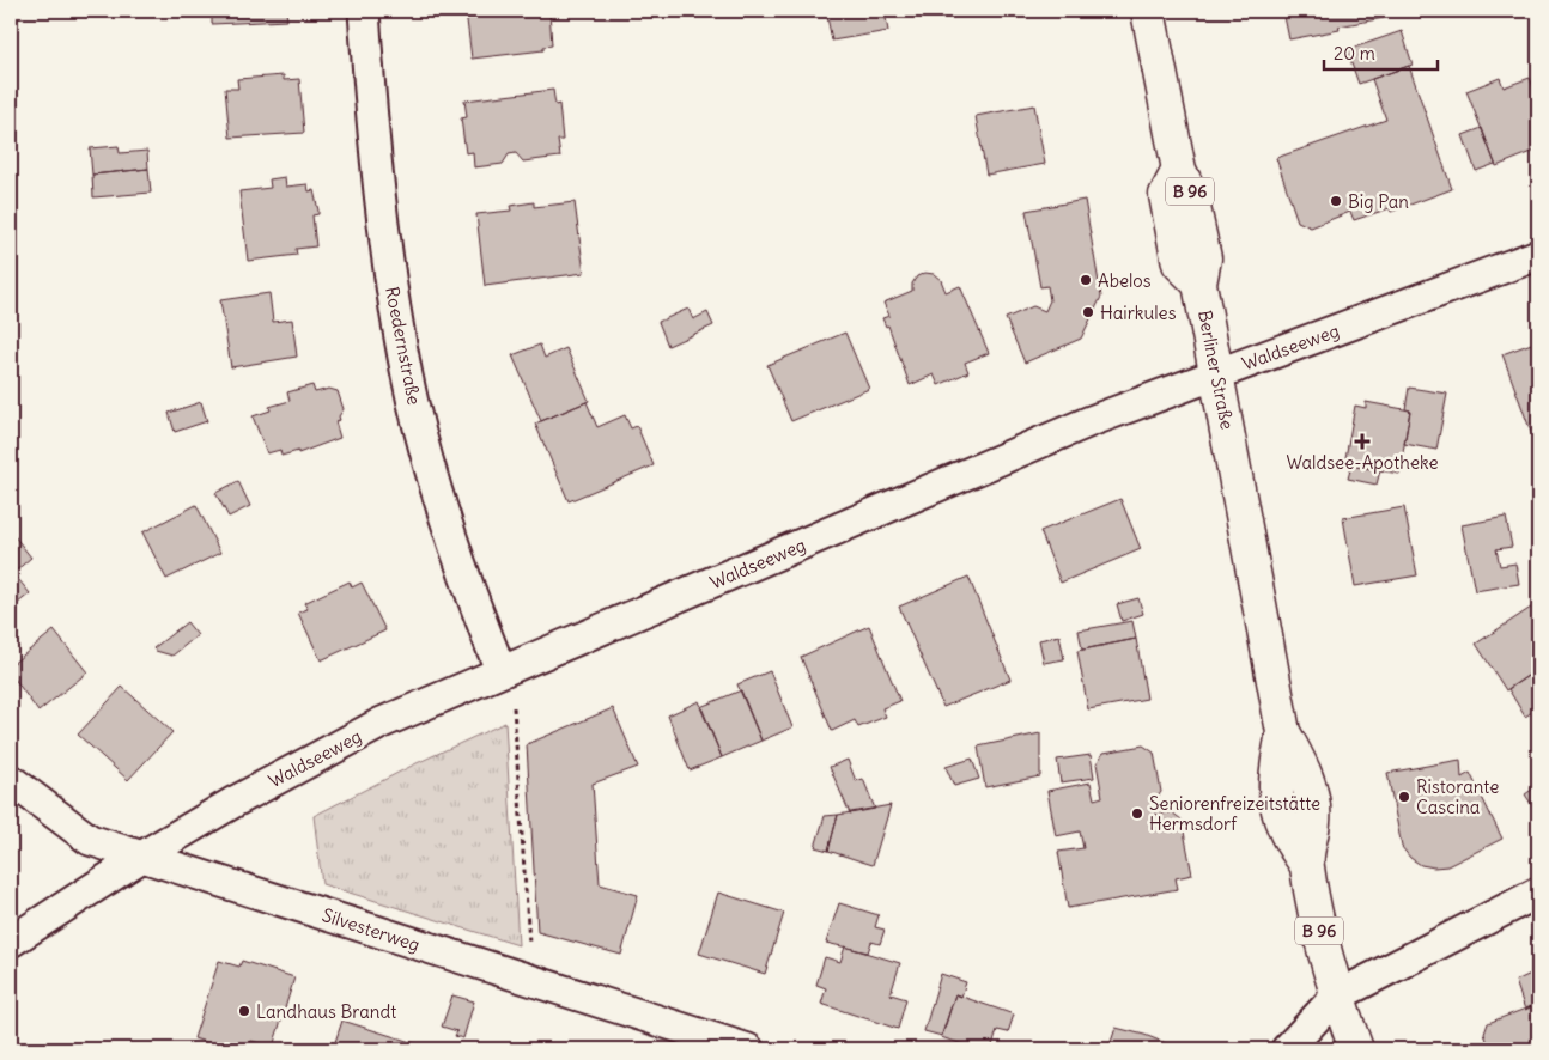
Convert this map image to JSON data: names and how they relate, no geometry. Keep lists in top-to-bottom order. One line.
{"streets":{"main road":["B 96","Berliner Straße"],"street":["Roedernstraße","Waldseeweg","Silvesterweg"]},"crossings":[["Roedernstraße","Waldseeweg"],["Waldseeweg","Berliner Straße"],["Waldseeweg","Silvesterweg"]],"places":{"other":["Big Pan","Abelos","Hairkules","Ristorante Cascina","Seniorenfreizeitstätte Hermsdorf","Landhaus Brandt"],"health":["Waldsee-Apotheke"]},"scale_bar":"20 m"}
